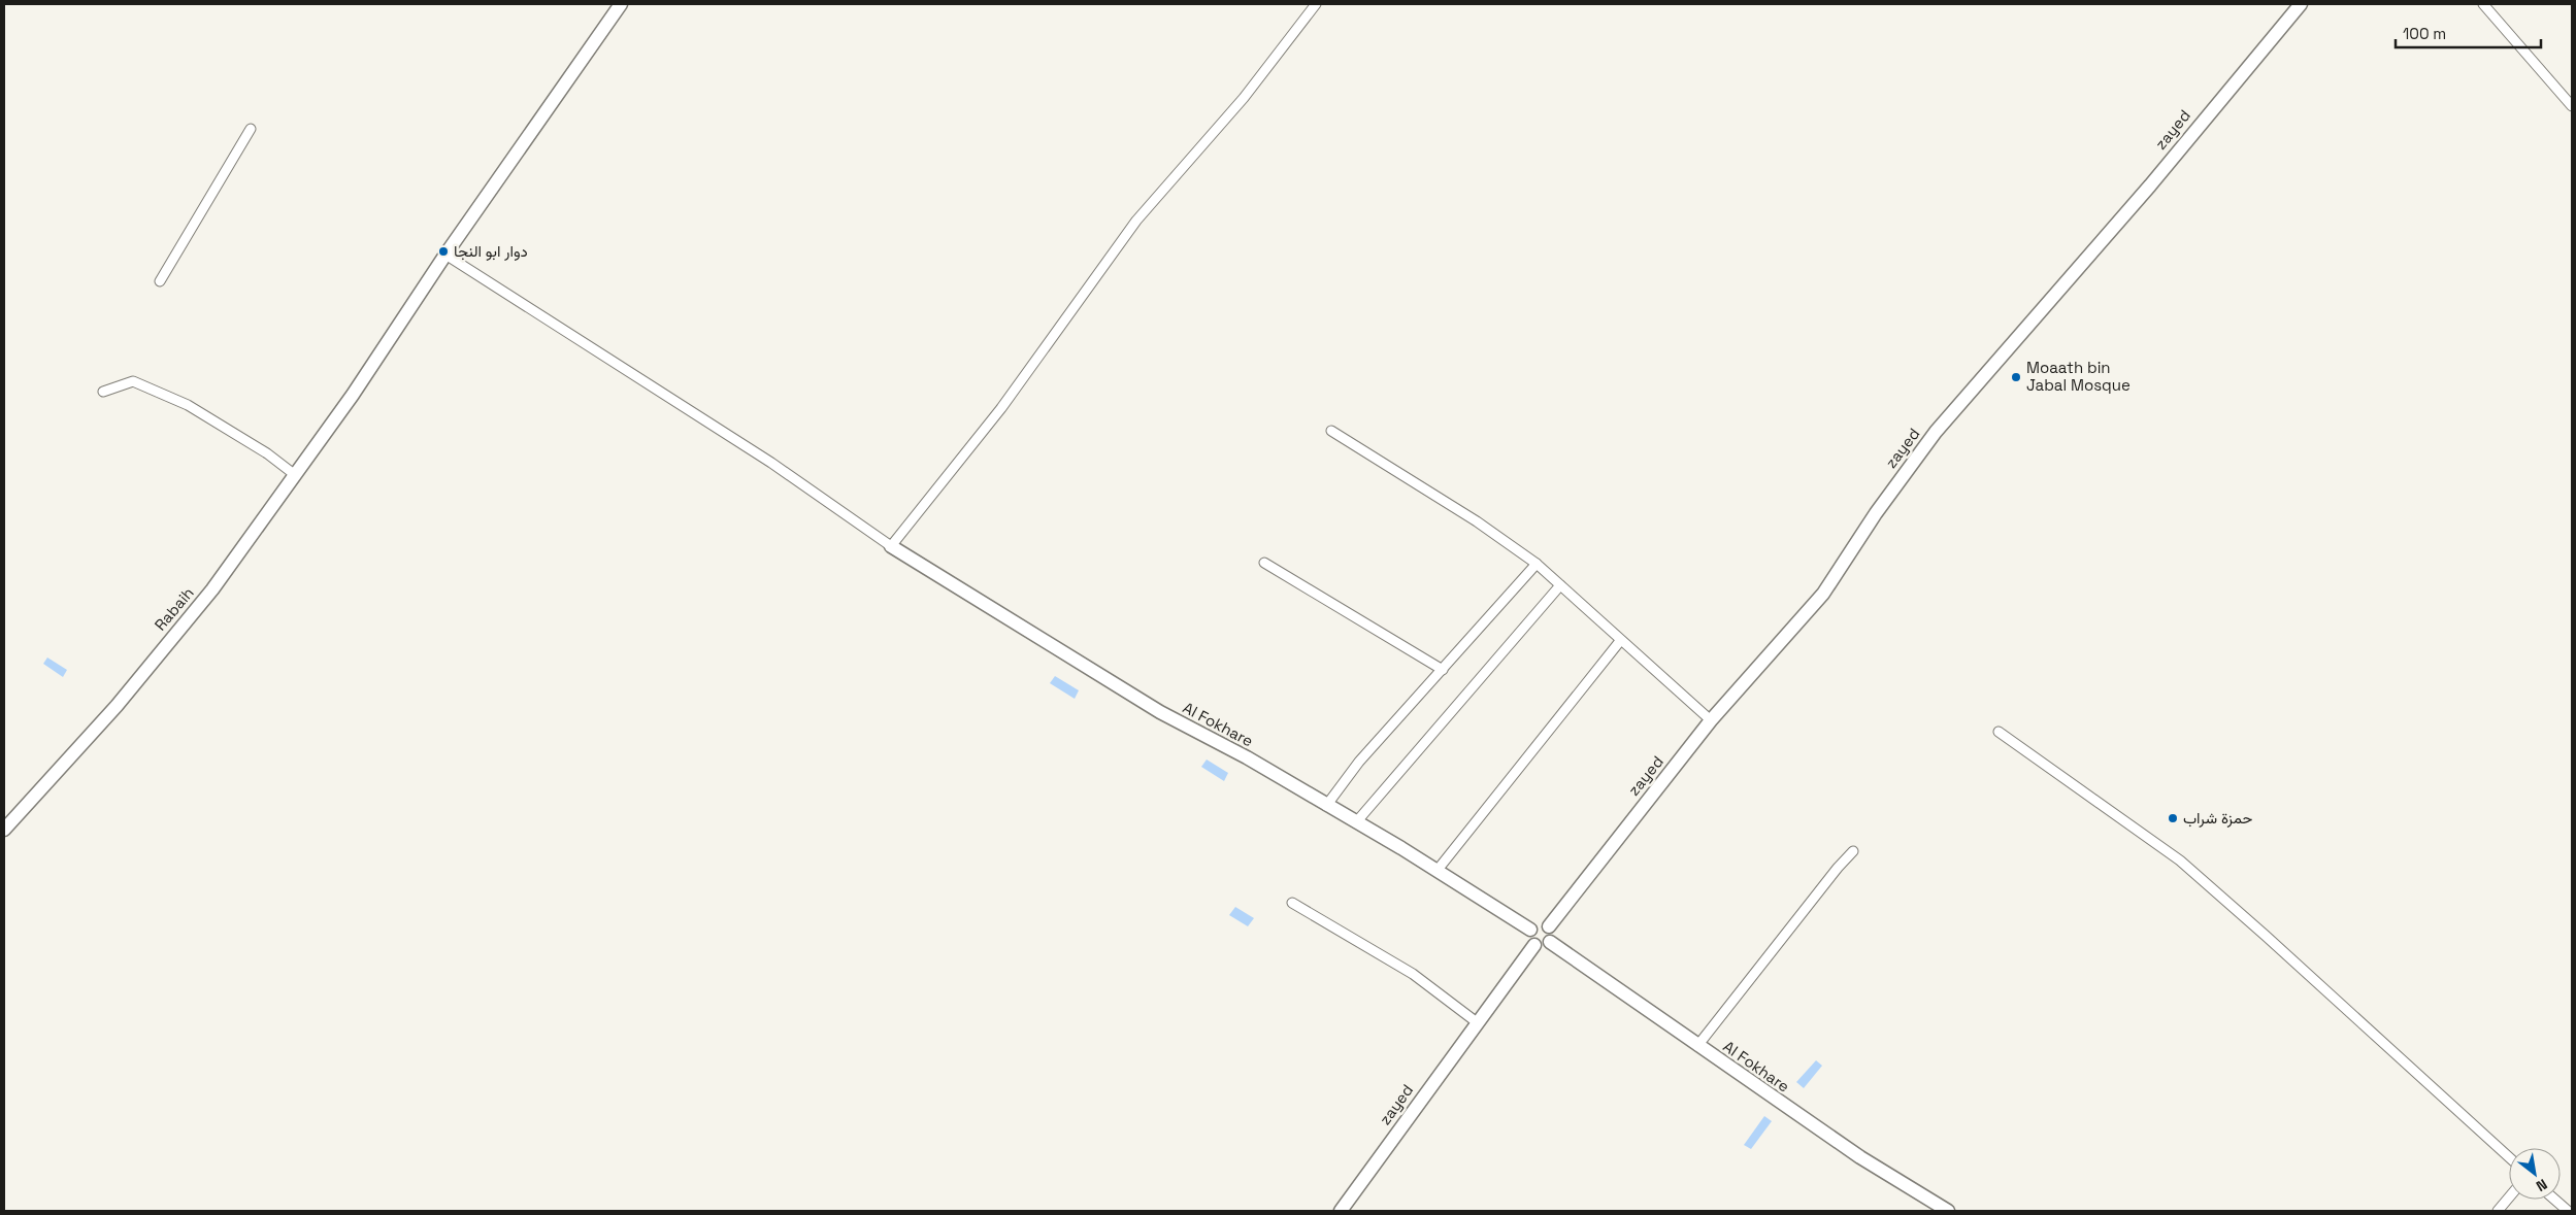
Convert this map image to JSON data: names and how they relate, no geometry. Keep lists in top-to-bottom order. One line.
{"streets":{"street":["zayed","Rabaih","Al Fokhare"]},"crossings":[["zayed","Al Fokhare"]],"places":["دوار ابو النجا","Moaath bin Jabal Mosque","حمزة شراب"],"scale_bar":"100 m","north":"bottom right"}
